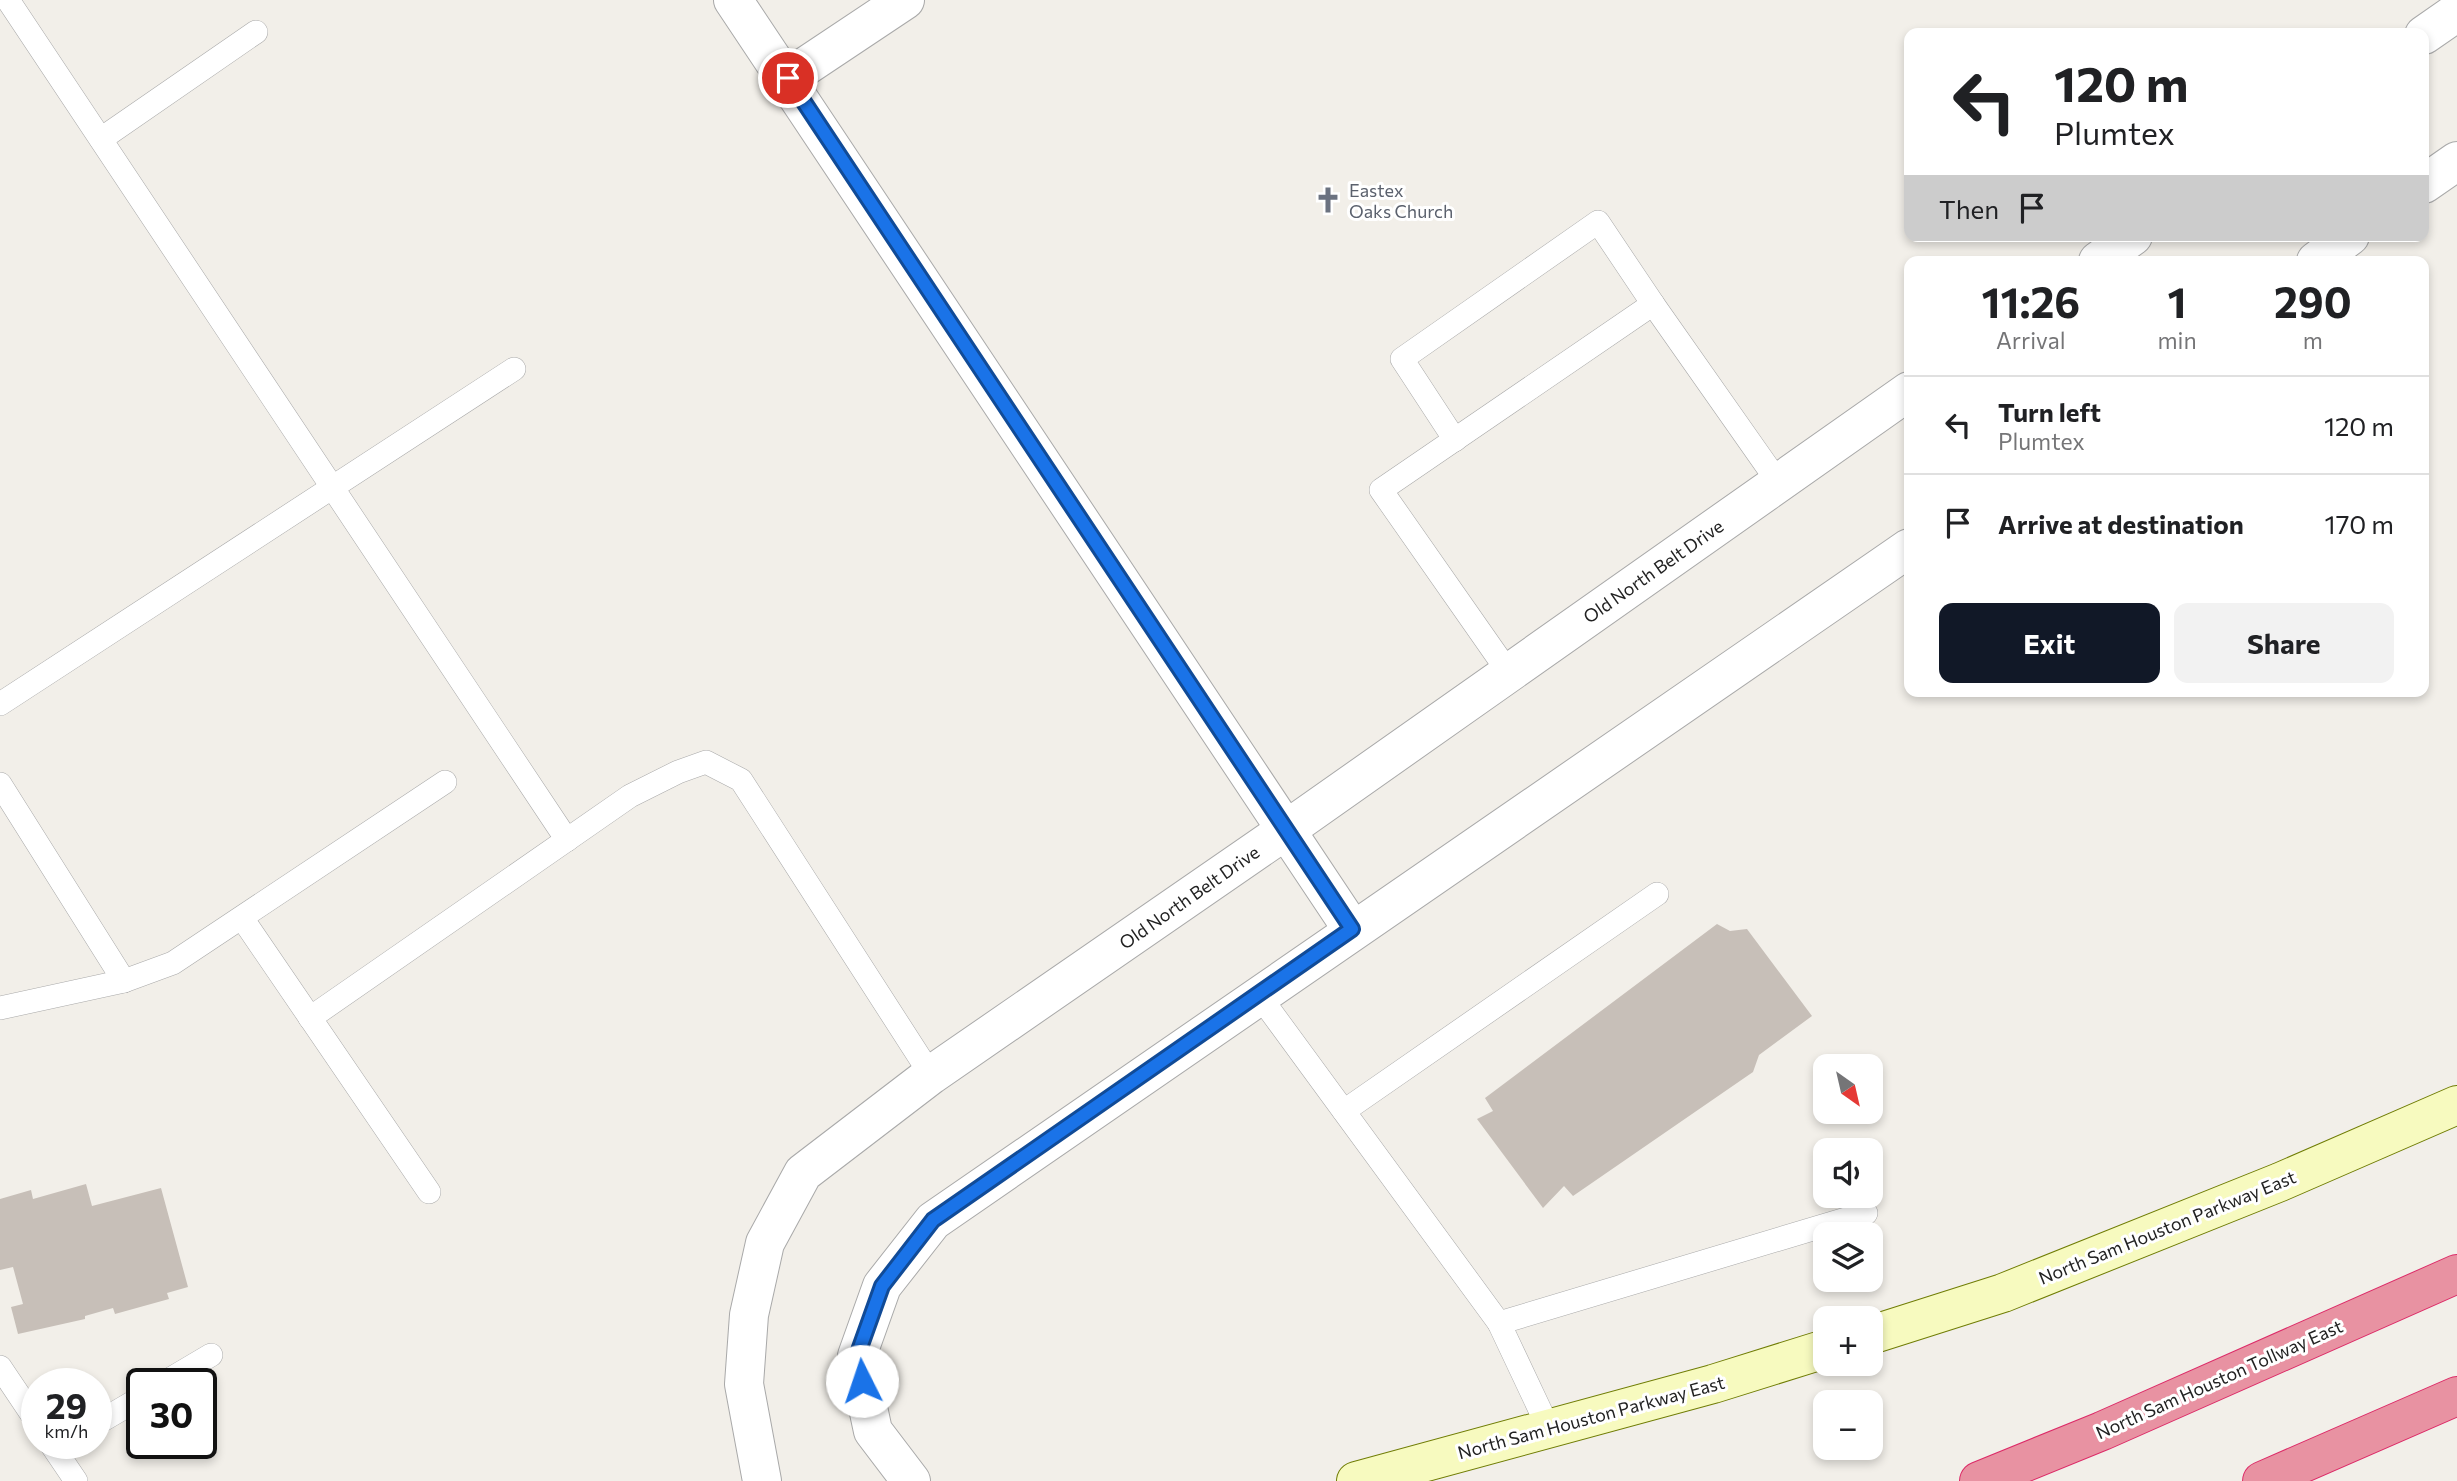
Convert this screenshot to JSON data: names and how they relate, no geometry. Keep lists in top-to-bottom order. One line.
{"streets":{"highway":["North Sam Houston Tollway East"],"main road":["North Sam Houston Parkway East"],"street":["Old North Belt Drive"]},"places":{"church":["Eastex Oaks Church"]},"north":"bottom right","page":{"turn":["120 m","Plumtex"],"then":"Then","eta":["11:26","Arrival","1","min","290","m"],"list":[{"name":"Turn left","note":"Plumtex","value":"120 m"},{"name":"Arrive at destination","value":"170 m"}],"buttons":["Exit","Share"],"map_buttons":["+","−"],"speed":"29 km/h","limit":"30"}}
